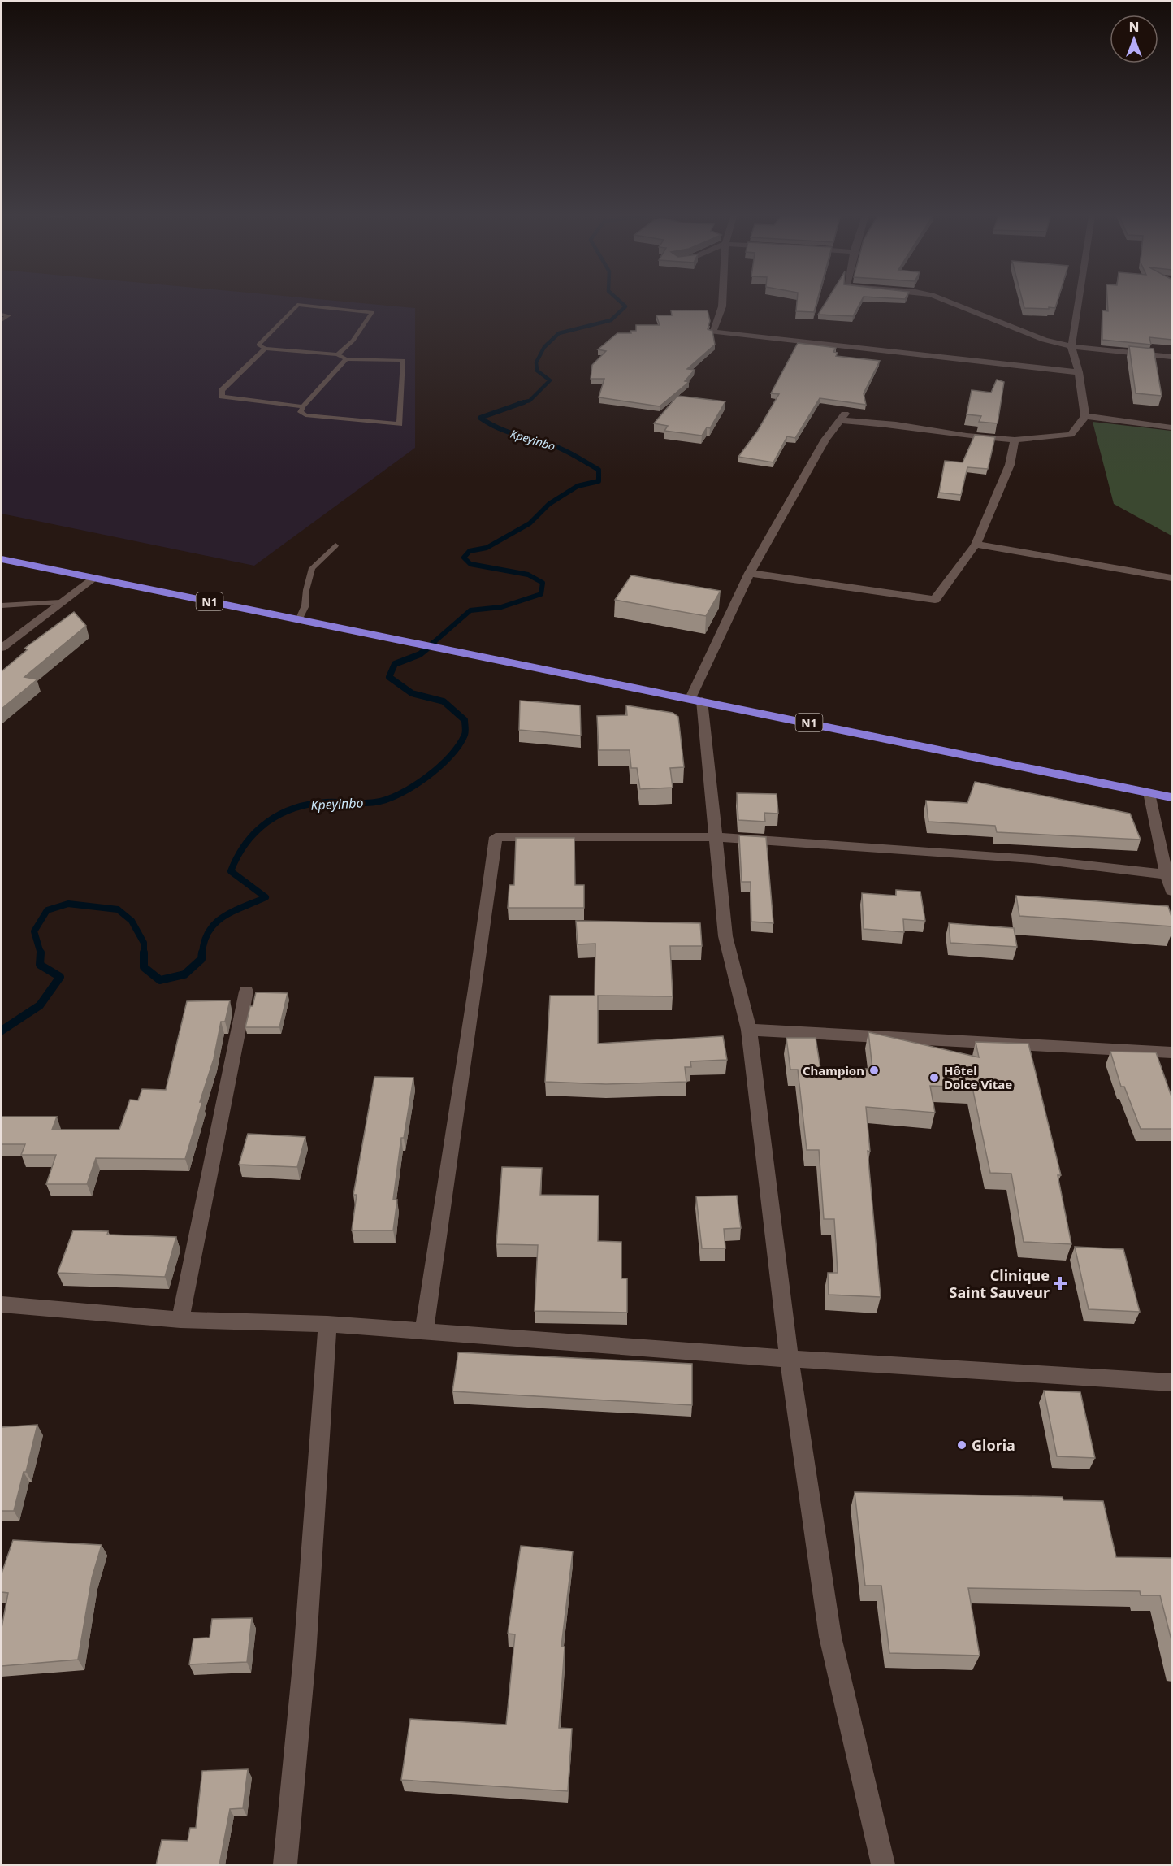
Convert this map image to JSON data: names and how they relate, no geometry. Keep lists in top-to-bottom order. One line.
{"streets":{"highway":["N1"]},"water":["Kpeyinbo"],"places":{"other":["Champion","Hôtel Dolce Vitae","Gloria"],"health":["Clinique Saint Sauveur"]},"north":"top"}
